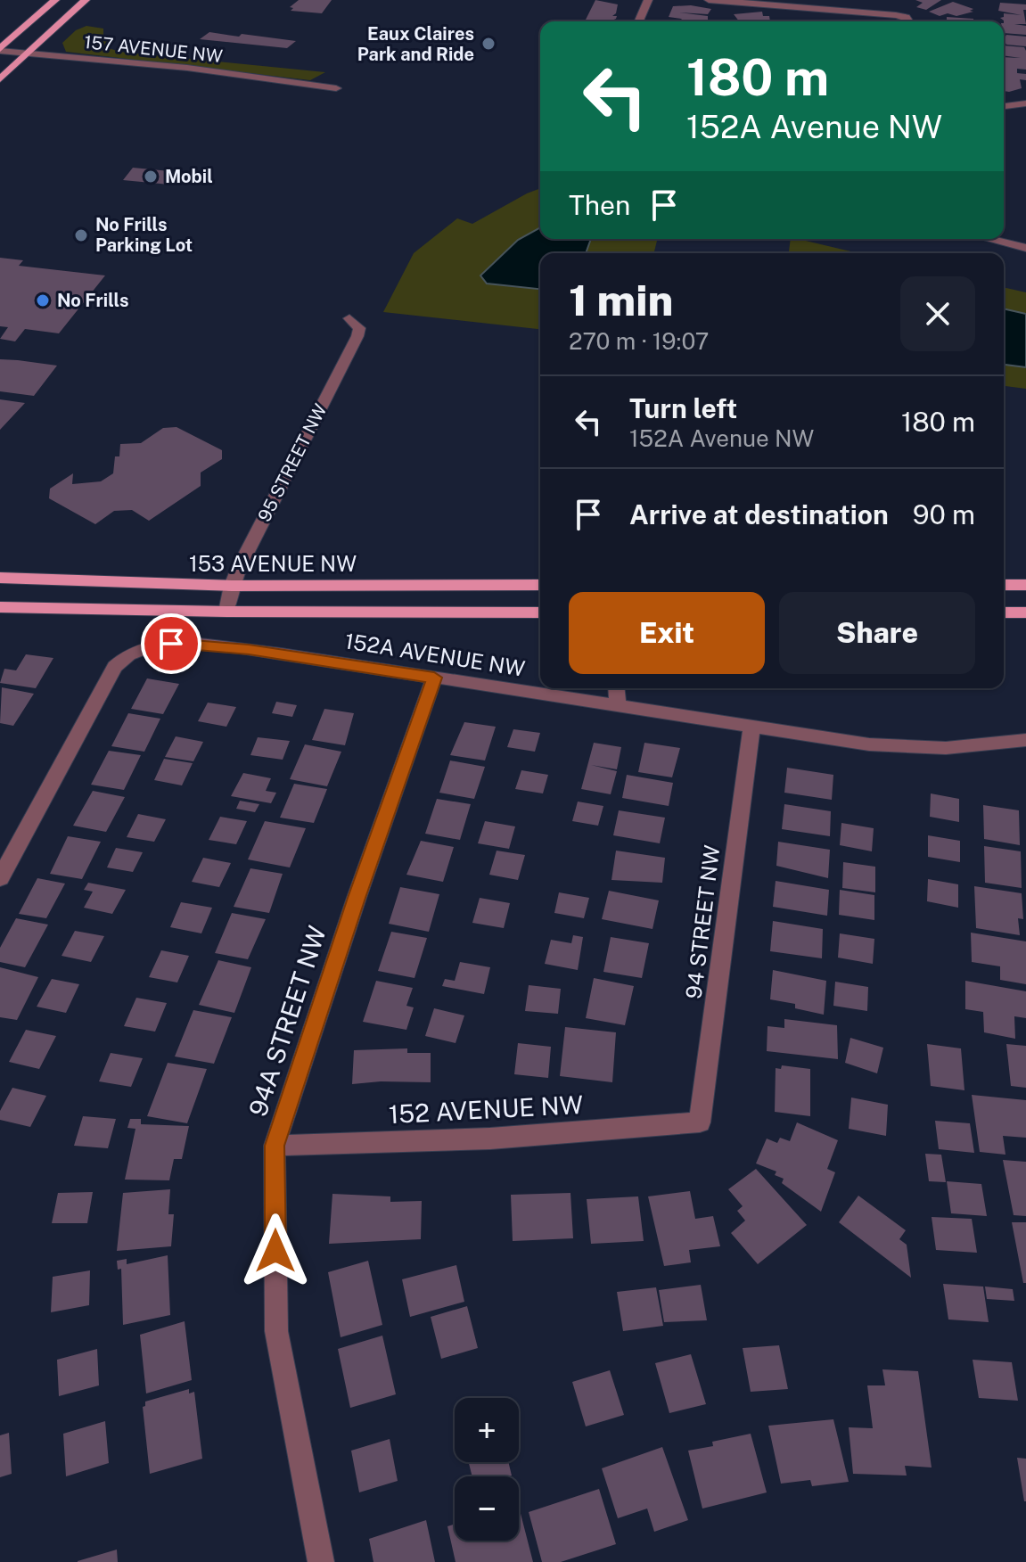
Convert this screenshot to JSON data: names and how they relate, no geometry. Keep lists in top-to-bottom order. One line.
{"streets":{"main road":["153 AVENUE NW"],"street":["157 AVENUE NW","95 STREET NW","152A AVENUE NW","94 STREET NW","94A STREET NW","152 AVENUE NW"]},"crossings":[["95 STREET NW","153 AVENUE NW"],["152A AVENUE NW","94 STREET NW"],["152A AVENUE NW","94A STREET NW"],["94 STREET NW","152 AVENUE NW"],["94A STREET NW","152 AVENUE NW"]],"places":["Eaux Claires Park and Ride","Mobil","No Frills Parking Lot","No Frills"],"page":{"turn":["180 m","152A Avenue NW"],"then":"Then","heading":["1 min","270 m · 19:07"],"list":[{"name":"Turn left","note":"152A Avenue NW","value":"180 m"},{"name":"Arrive at destination","value":"90 m"}],"buttons":["Exit","Share"],"map_buttons":["+","−"]}}
